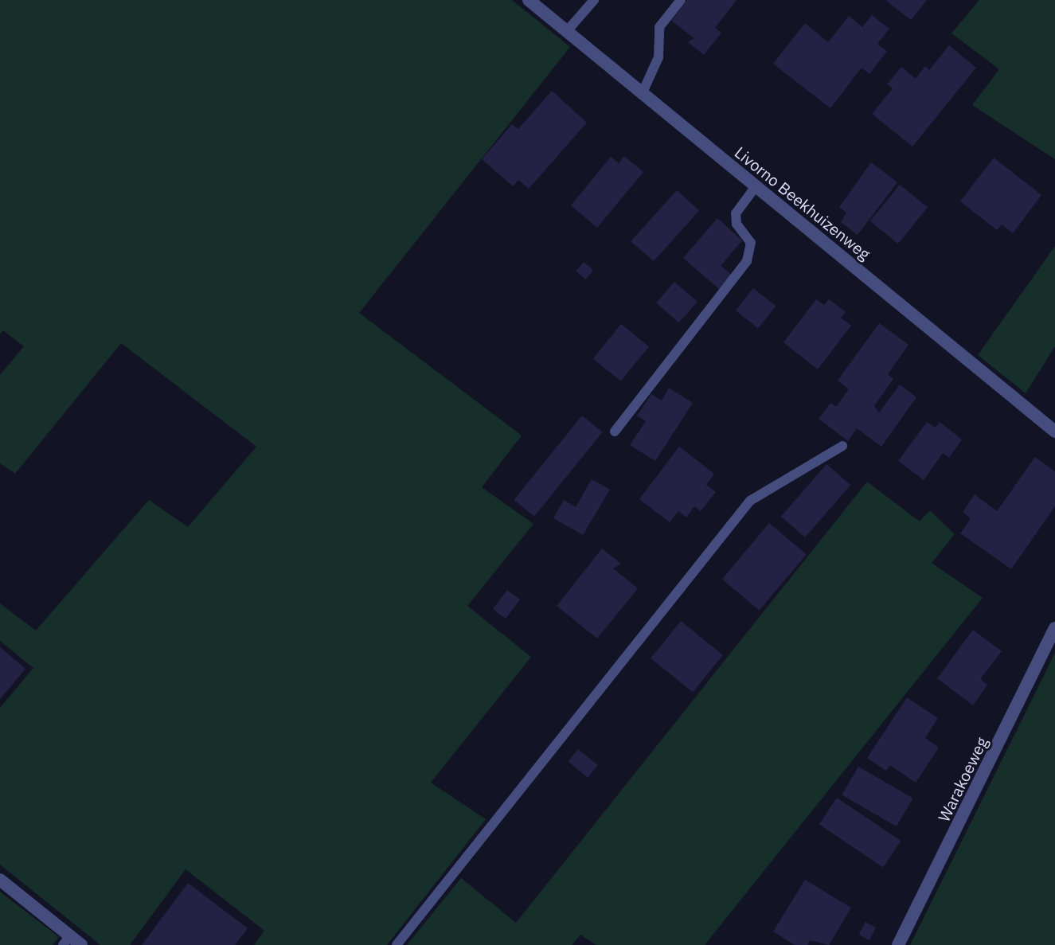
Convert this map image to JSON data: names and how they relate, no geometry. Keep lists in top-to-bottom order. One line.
{"streets":{"street":["Livorno Beekhuizenweg","Warakoeweg"]}}
